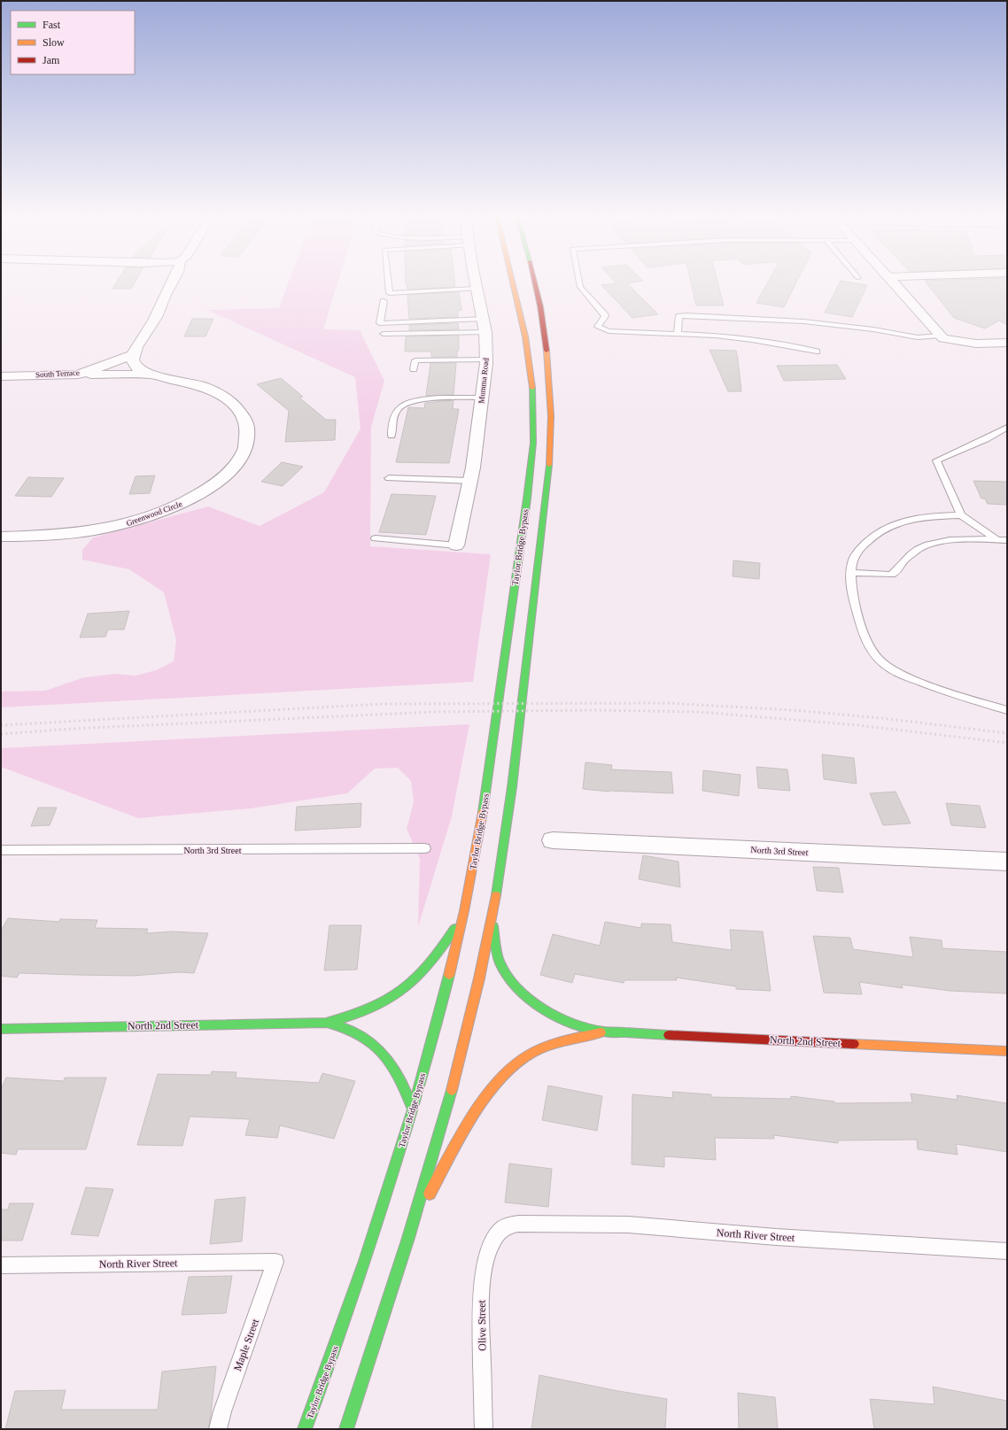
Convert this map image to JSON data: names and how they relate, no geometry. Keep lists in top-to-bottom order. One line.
{"streets":{"main road":["Taylor Bridge Bypass","North 2nd Street"],"street":["South Terrace","Mumma Road","Greenwood Circle","North 3rd Street"],"lane":["North River Street","Olive Street","Maple Street"]},"crossings":[["South Terrace","Greenwood Circle"],["North River Street","Olive Street"],["North River Street","Maple Street"]],"legend":["Fast","Slow","Jam"]}
